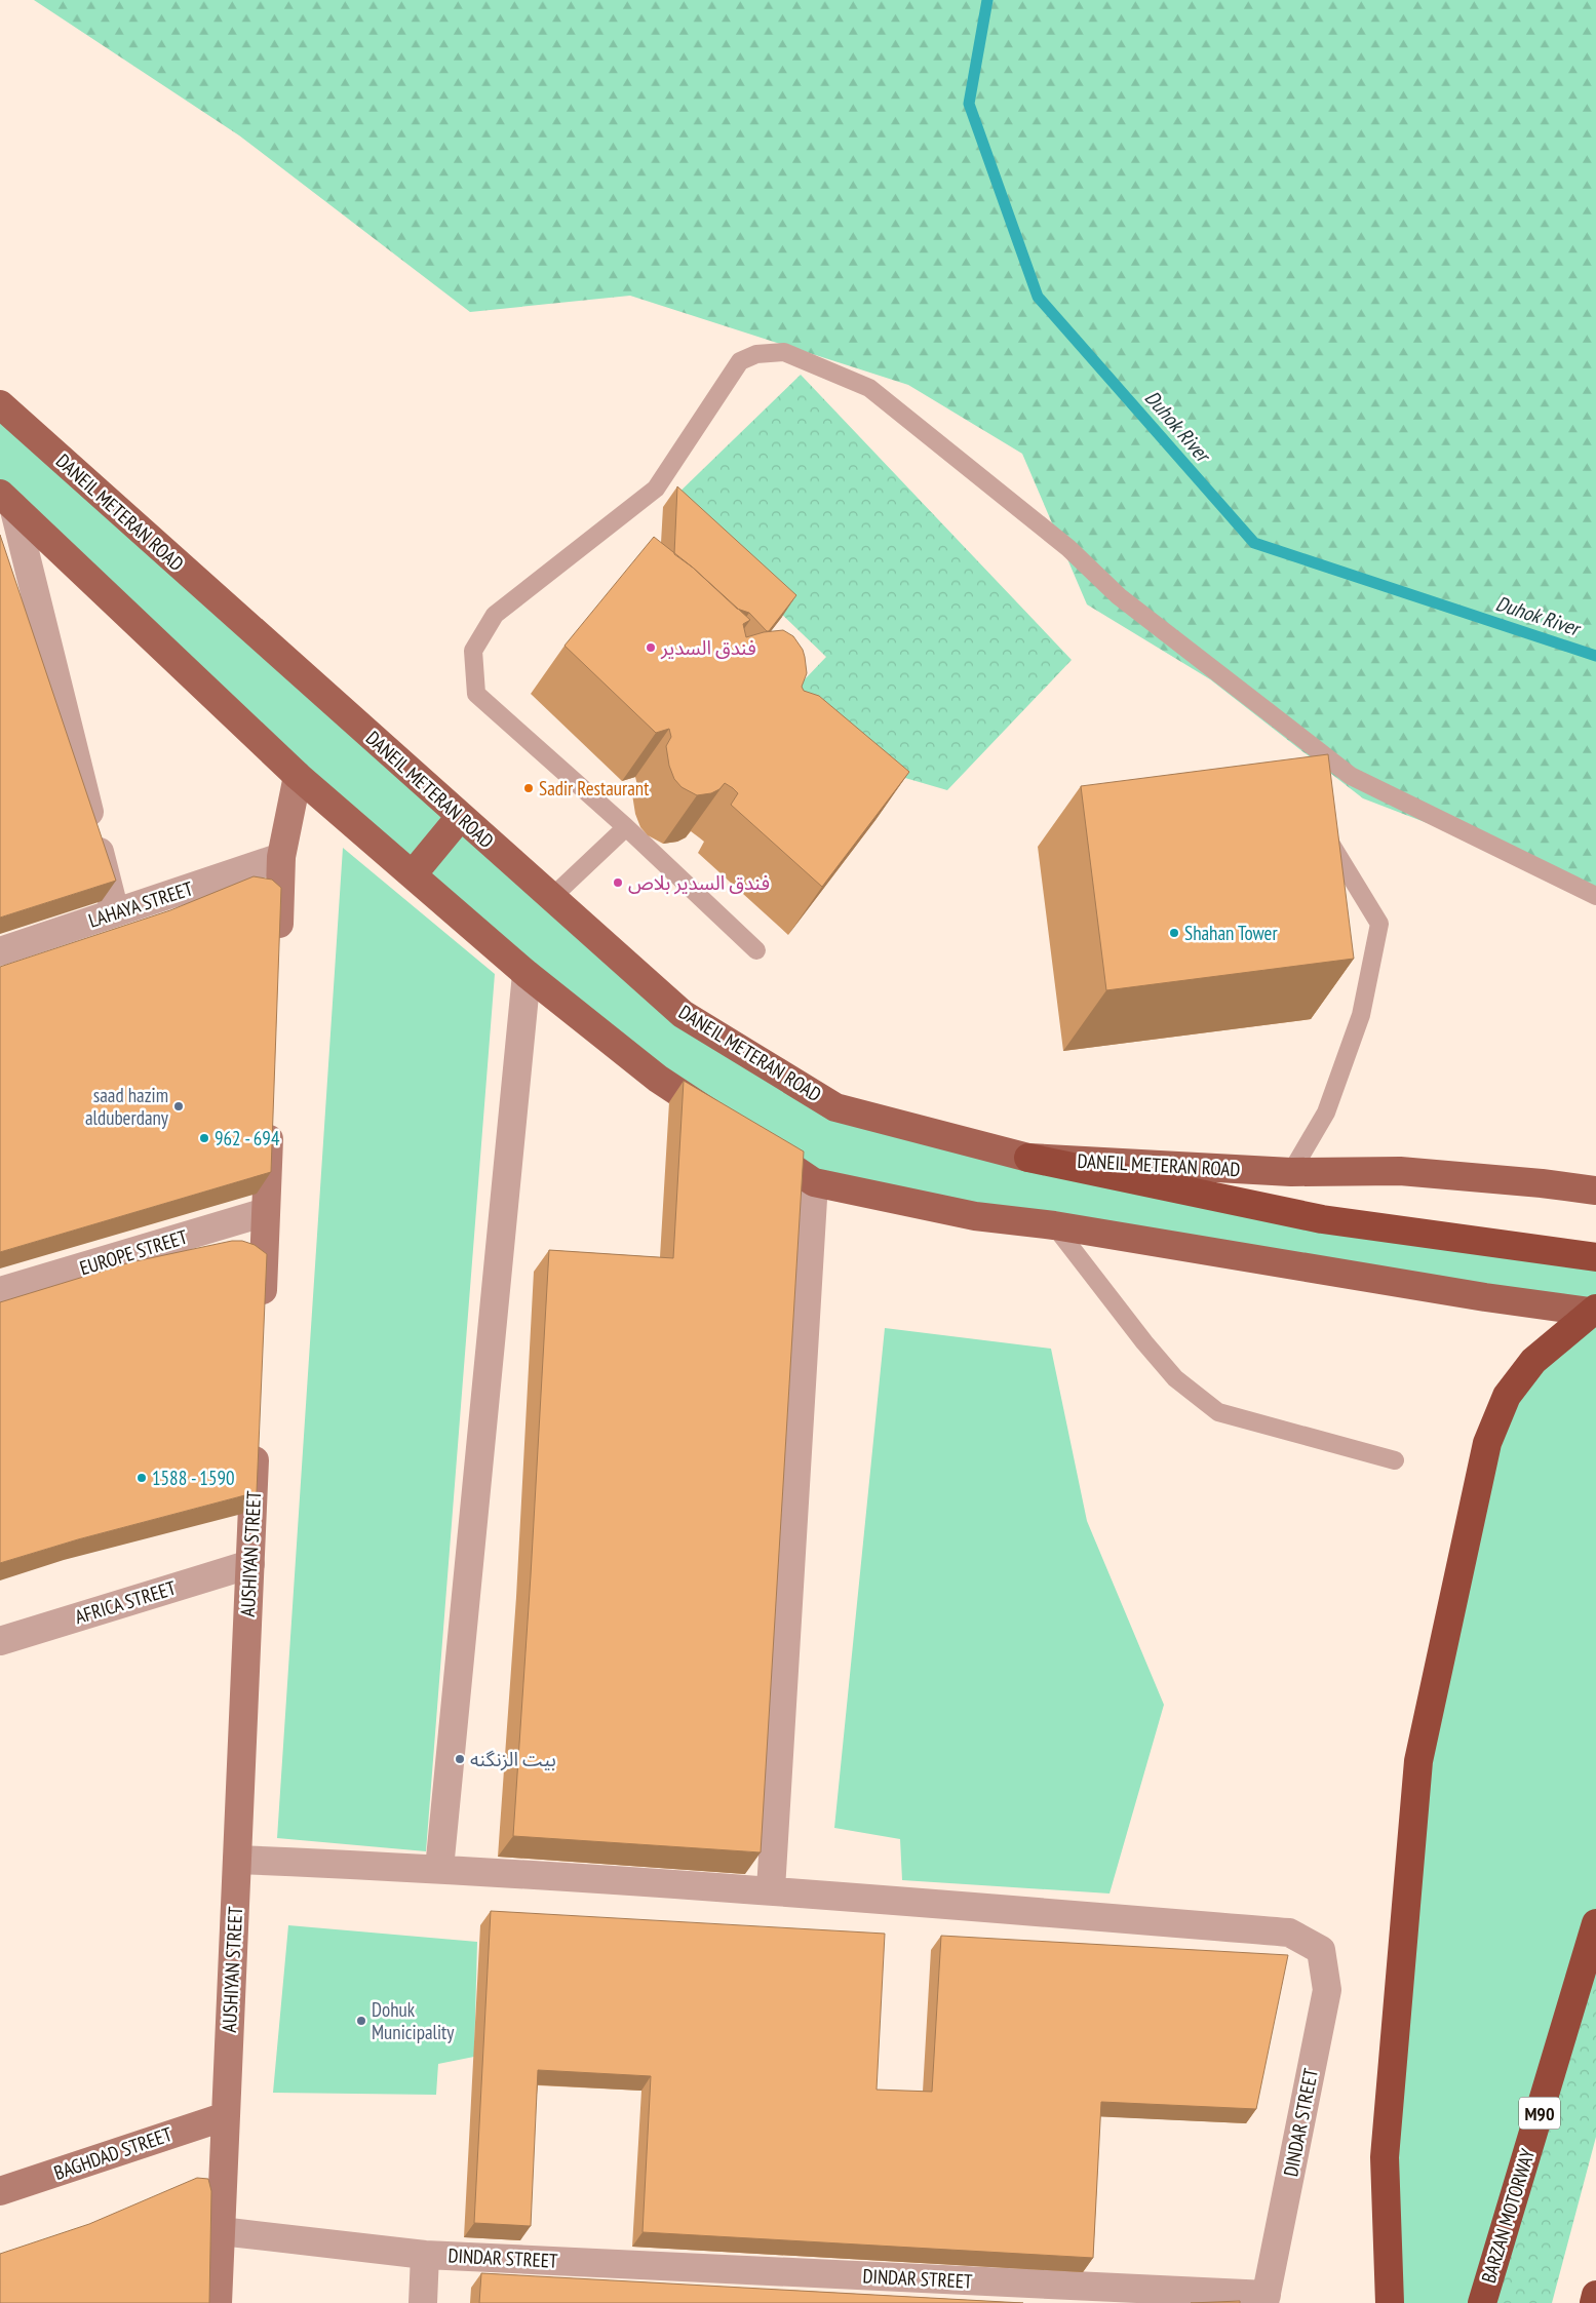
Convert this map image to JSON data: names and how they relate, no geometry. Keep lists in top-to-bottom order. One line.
{"streets":{"highway":["M90","BARZAN MOTORWAY"],"main road":["DANEIL METERAN ROAD"],"street":["LAHAYA STREET","EUROPE STREET","AUSHIYAN STREET","AFRICA STREET","DINDAR STREET","BAGHDAD STREET"]},"crossings":[["AUSHIYAN STREET","AFRICA STREET"],["AUSHIYAN STREET","DINDAR STREET"],["AUSHIYAN STREET","BAGHDAD STREET"]],"water":["Duhok River"],"places":["فندق السدير","Sadir Restaurant","فندق السدير بلاص","Shahan Tower","saad hazim alduberdany","962 - 694","1588 - 1590","بيت الزنگنه","Dohuk Municipality"]}
